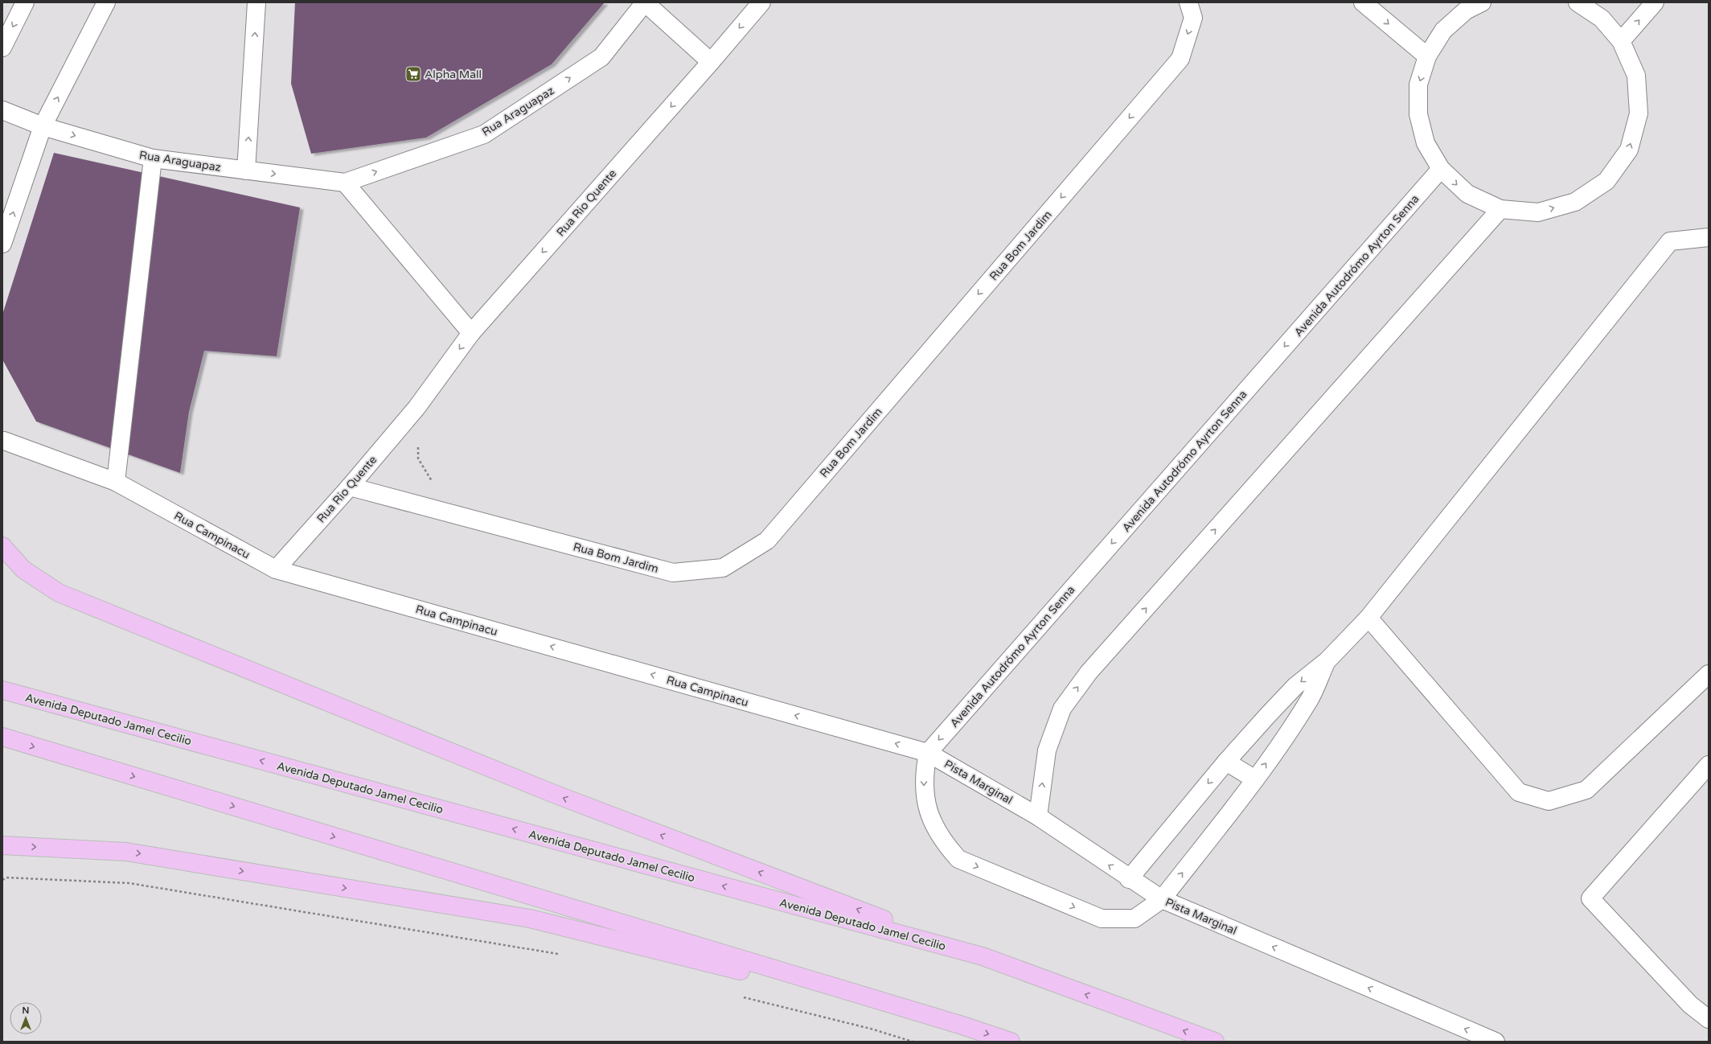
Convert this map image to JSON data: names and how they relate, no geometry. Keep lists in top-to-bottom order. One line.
{"streets":{"highway":["Avenida Deputado Jamel Cecilio"],"street":["Rua Araguapaz","Rua Rio Quente","Rua Bom Jardim","Avenida Autodrómo Ayrton Senna","Rua Campinacu","Pista Marginal"]},"crossings":[["Rua Araguapaz","Rua Rio Quente"],["Rua Rio Quente","Rua Bom Jardim"],["Rua Rio Quente","Rua Campinacu"],["Avenida Autodrómo Ayrton Senna","Rua Campinacu"],["Avenida Autodrómo Ayrton Senna","Pista Marginal"],["Rua Campinacu","Pista Marginal"]],"one_way":["Rua Araguapaz","Rua Rio Quente","Rua Bom Jardim","Rua Campinacu","Pista Marginal"],"places":{"supermarket":["Alpha Mall"]},"north":"top"}
